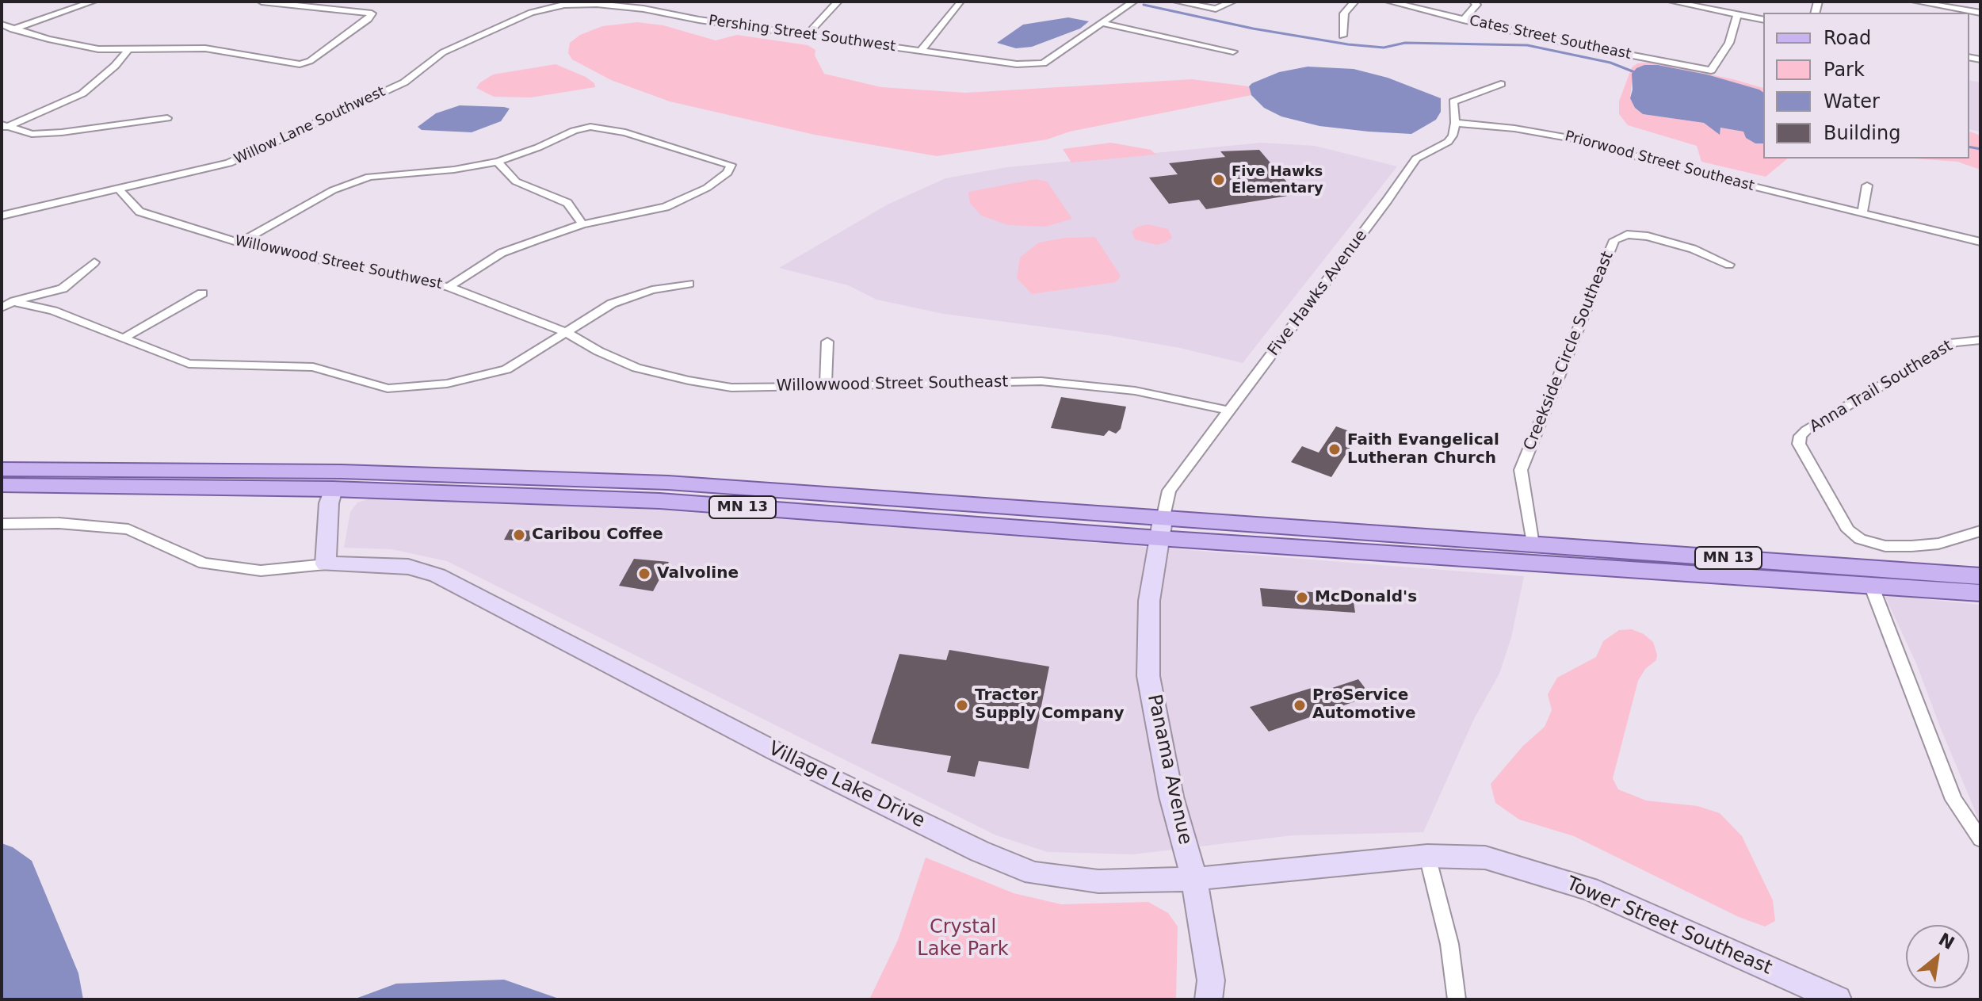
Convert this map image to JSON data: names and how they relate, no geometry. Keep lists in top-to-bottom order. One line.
{"streets":{"main road":["MN 13"],"street":["Pershing Street Southwest","Cates Street Southeast","Willow Lane Southwest","Priorwood Street Southeast","Willowwood Street Southwest","Five Hawks Avenue","Creekside Circle Southeast","Willowwood Street Southeast","Anna Trail Southeast","Panama Avenue","Village Lake Drive","Tower Street Southeast"]},"crossings":[["Pershing Street Southwest","Willow Lane Southwest"],["Willow Lane Southwest","Willowwood Street Southwest"],["Priorwood Street Southeast","Five Hawks Avenue"],["Willowwood Street Southwest","Willowwood Street Southeast"],["Five Hawks Avenue","Willowwood Street Southeast"],["Five Hawks Avenue","MN 13"],["Five Hawks Avenue","Panama Avenue"],["Creekside Circle Southeast","MN 13"],["MN 13","Panama Avenue"],["Panama Avenue","Village Lake Drive"],["Panama Avenue","Tower Street Southeast"],["Village Lake Drive","Tower Street Southeast"]],"parks":["Crystal Lake Park"],"places":["Five Hawks Elementary","Faith Evangelical Lutheran Church","Caribou Coffee","Valvoline","McDonald's","Tractor Supply Company","ProService Automotive"],"legend":["Road","Park","Water","Building"],"north":"top right"}
